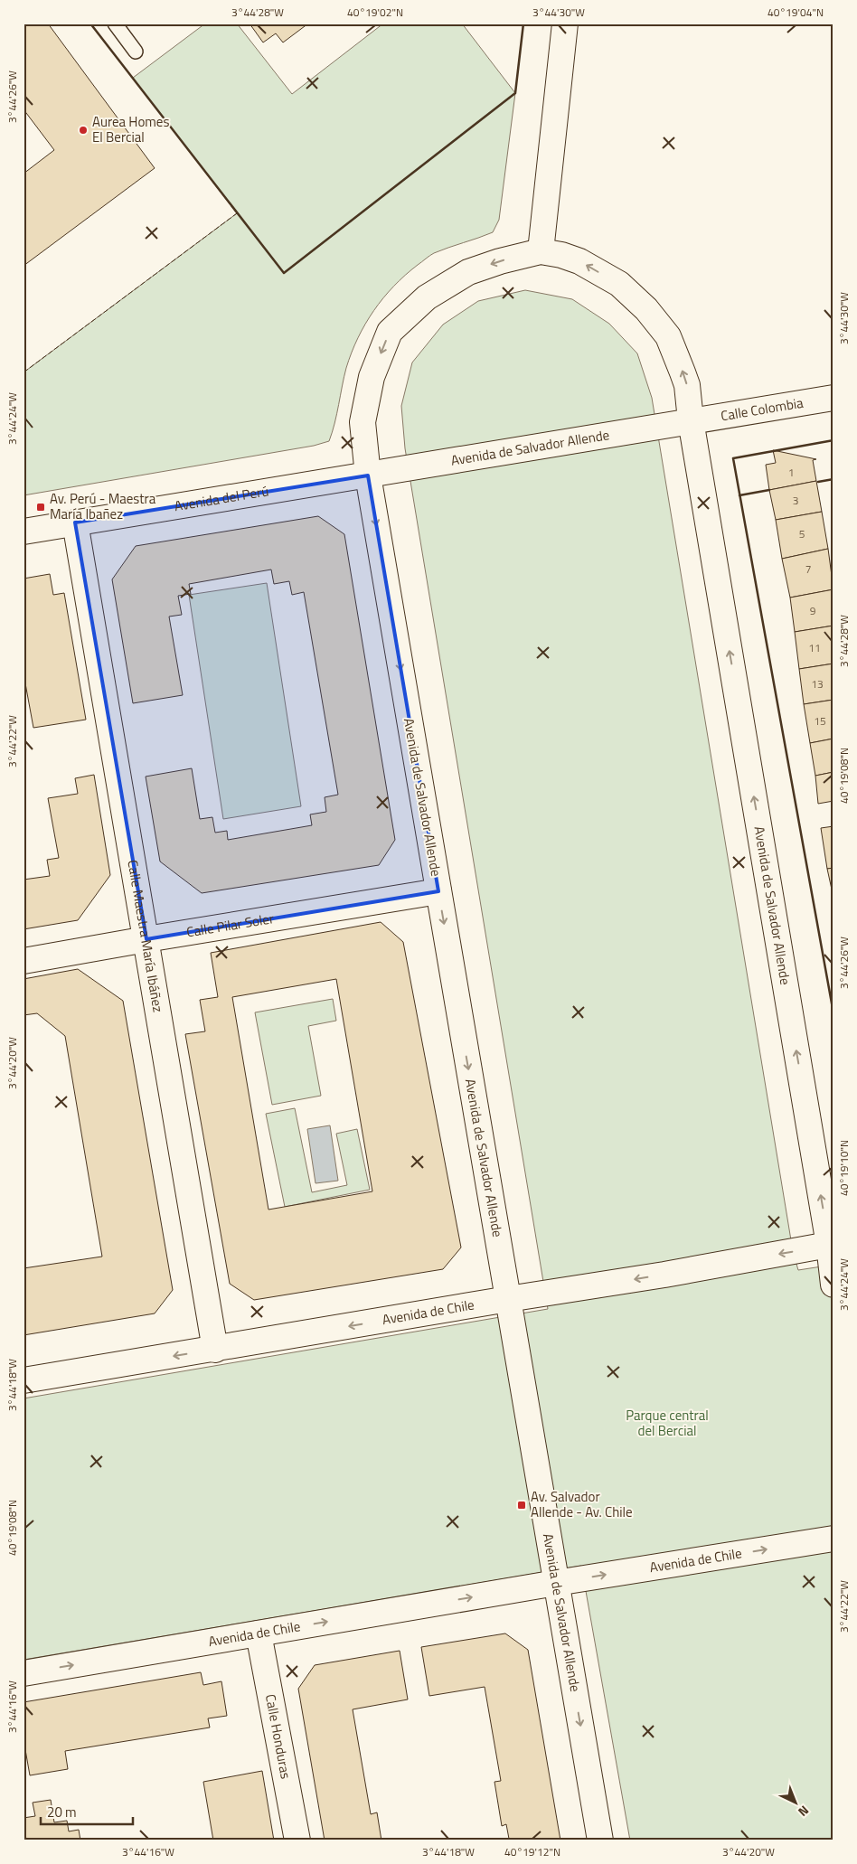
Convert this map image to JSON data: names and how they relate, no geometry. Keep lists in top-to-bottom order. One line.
{"streets":{"street":["Calle Colombia","Avenida de Salvador Allende","Avenida del Perú","Calle Pilar Soler","Calle Maestra María Ibáñez","Avenida de Chile","Calle Honduras"]},"crossings":[["Calle Colombia","Avenida de Salvador Allende"],["Avenida de Salvador Allende","Avenida del Perú"],["Avenida de Salvador Allende","Calle Pilar Soler"],["Avenida de Salvador Allende","Avenida de Chile"],["Avenida del Perú","Calle Maestra María Ibáñez"],["Calle Pilar Soler","Calle Maestra María Ibáñez"],["Calle Maestra María Ibáñez","Avenida de Chile"],["Avenida de Chile","Calle Honduras"]],"parks":["Parque central del Bercial"],"places":{"other":["Aurea Homes El Bercial"],"transit":["Av. Perú - Maestra María Ibañez","Av. Salvador Allende - Av. Chile"]},"house_numbers":["1","3","5","7","9","11","13","15"],"scale_bar":"20 m","north":"bottom right","coordinates":["3°44'28\"W","40°19'02\"N","3°44'30\"W","40°19'04\"N","3°44'26\"W","3°44'24\"W","3°44'22\"W","40°19'08\"N","3°44'20\"W","40°19'10\"N","3°44'18\"W","3°44'16\"W","40°19'12\"N"]}
